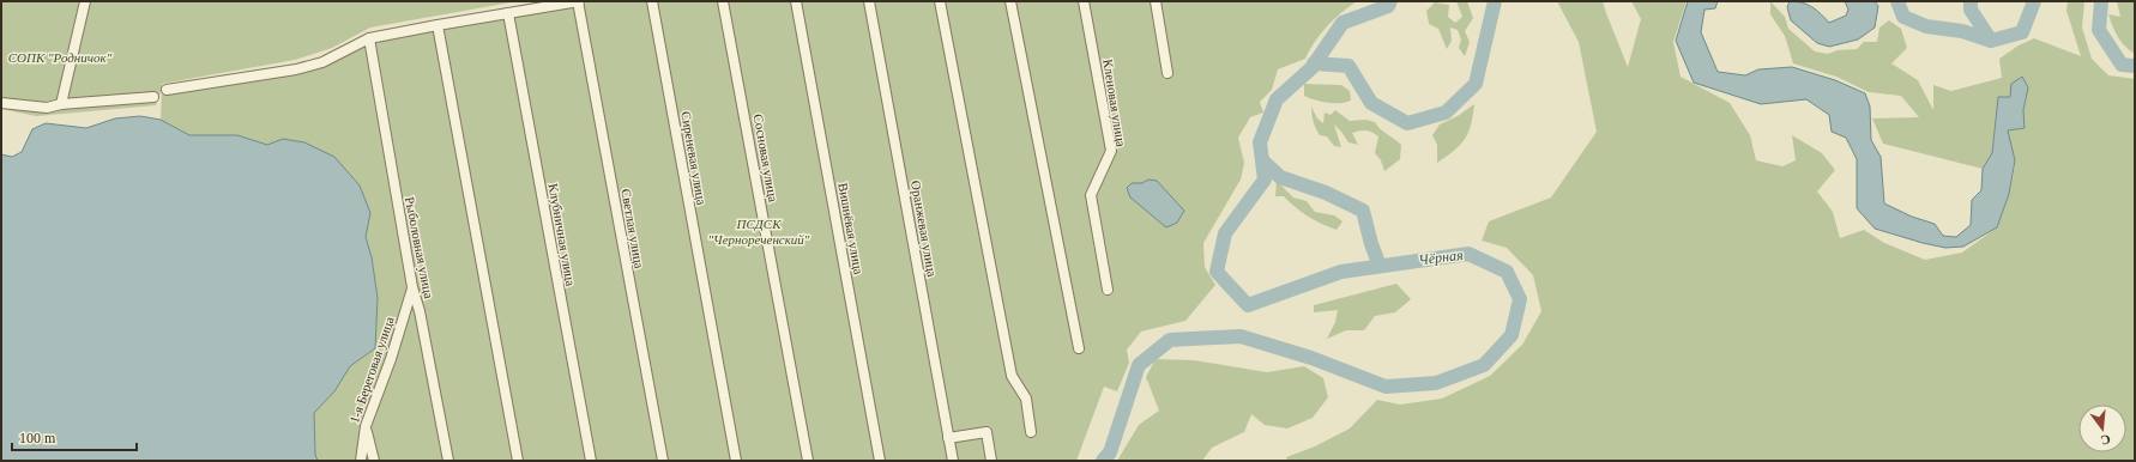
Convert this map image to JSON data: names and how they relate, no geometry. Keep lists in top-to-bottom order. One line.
{"streets":{"street":["Кленовая улица","Сиреневая улица","Сосновая улица","Светлая улица","Вишнёвая улица","Оранжевая улица","Клубничная улица","Рыболовная улица","1-я Береговая улица"]},"crossings":[["Рыболовная улица","1-я Береговая улица"]],"water":["Чёрная"],"parks":["СОПК \"Родничок\"","ПСДСК \"Чернореченский\""],"scale_bar":"100 m","north":"bottom"}
